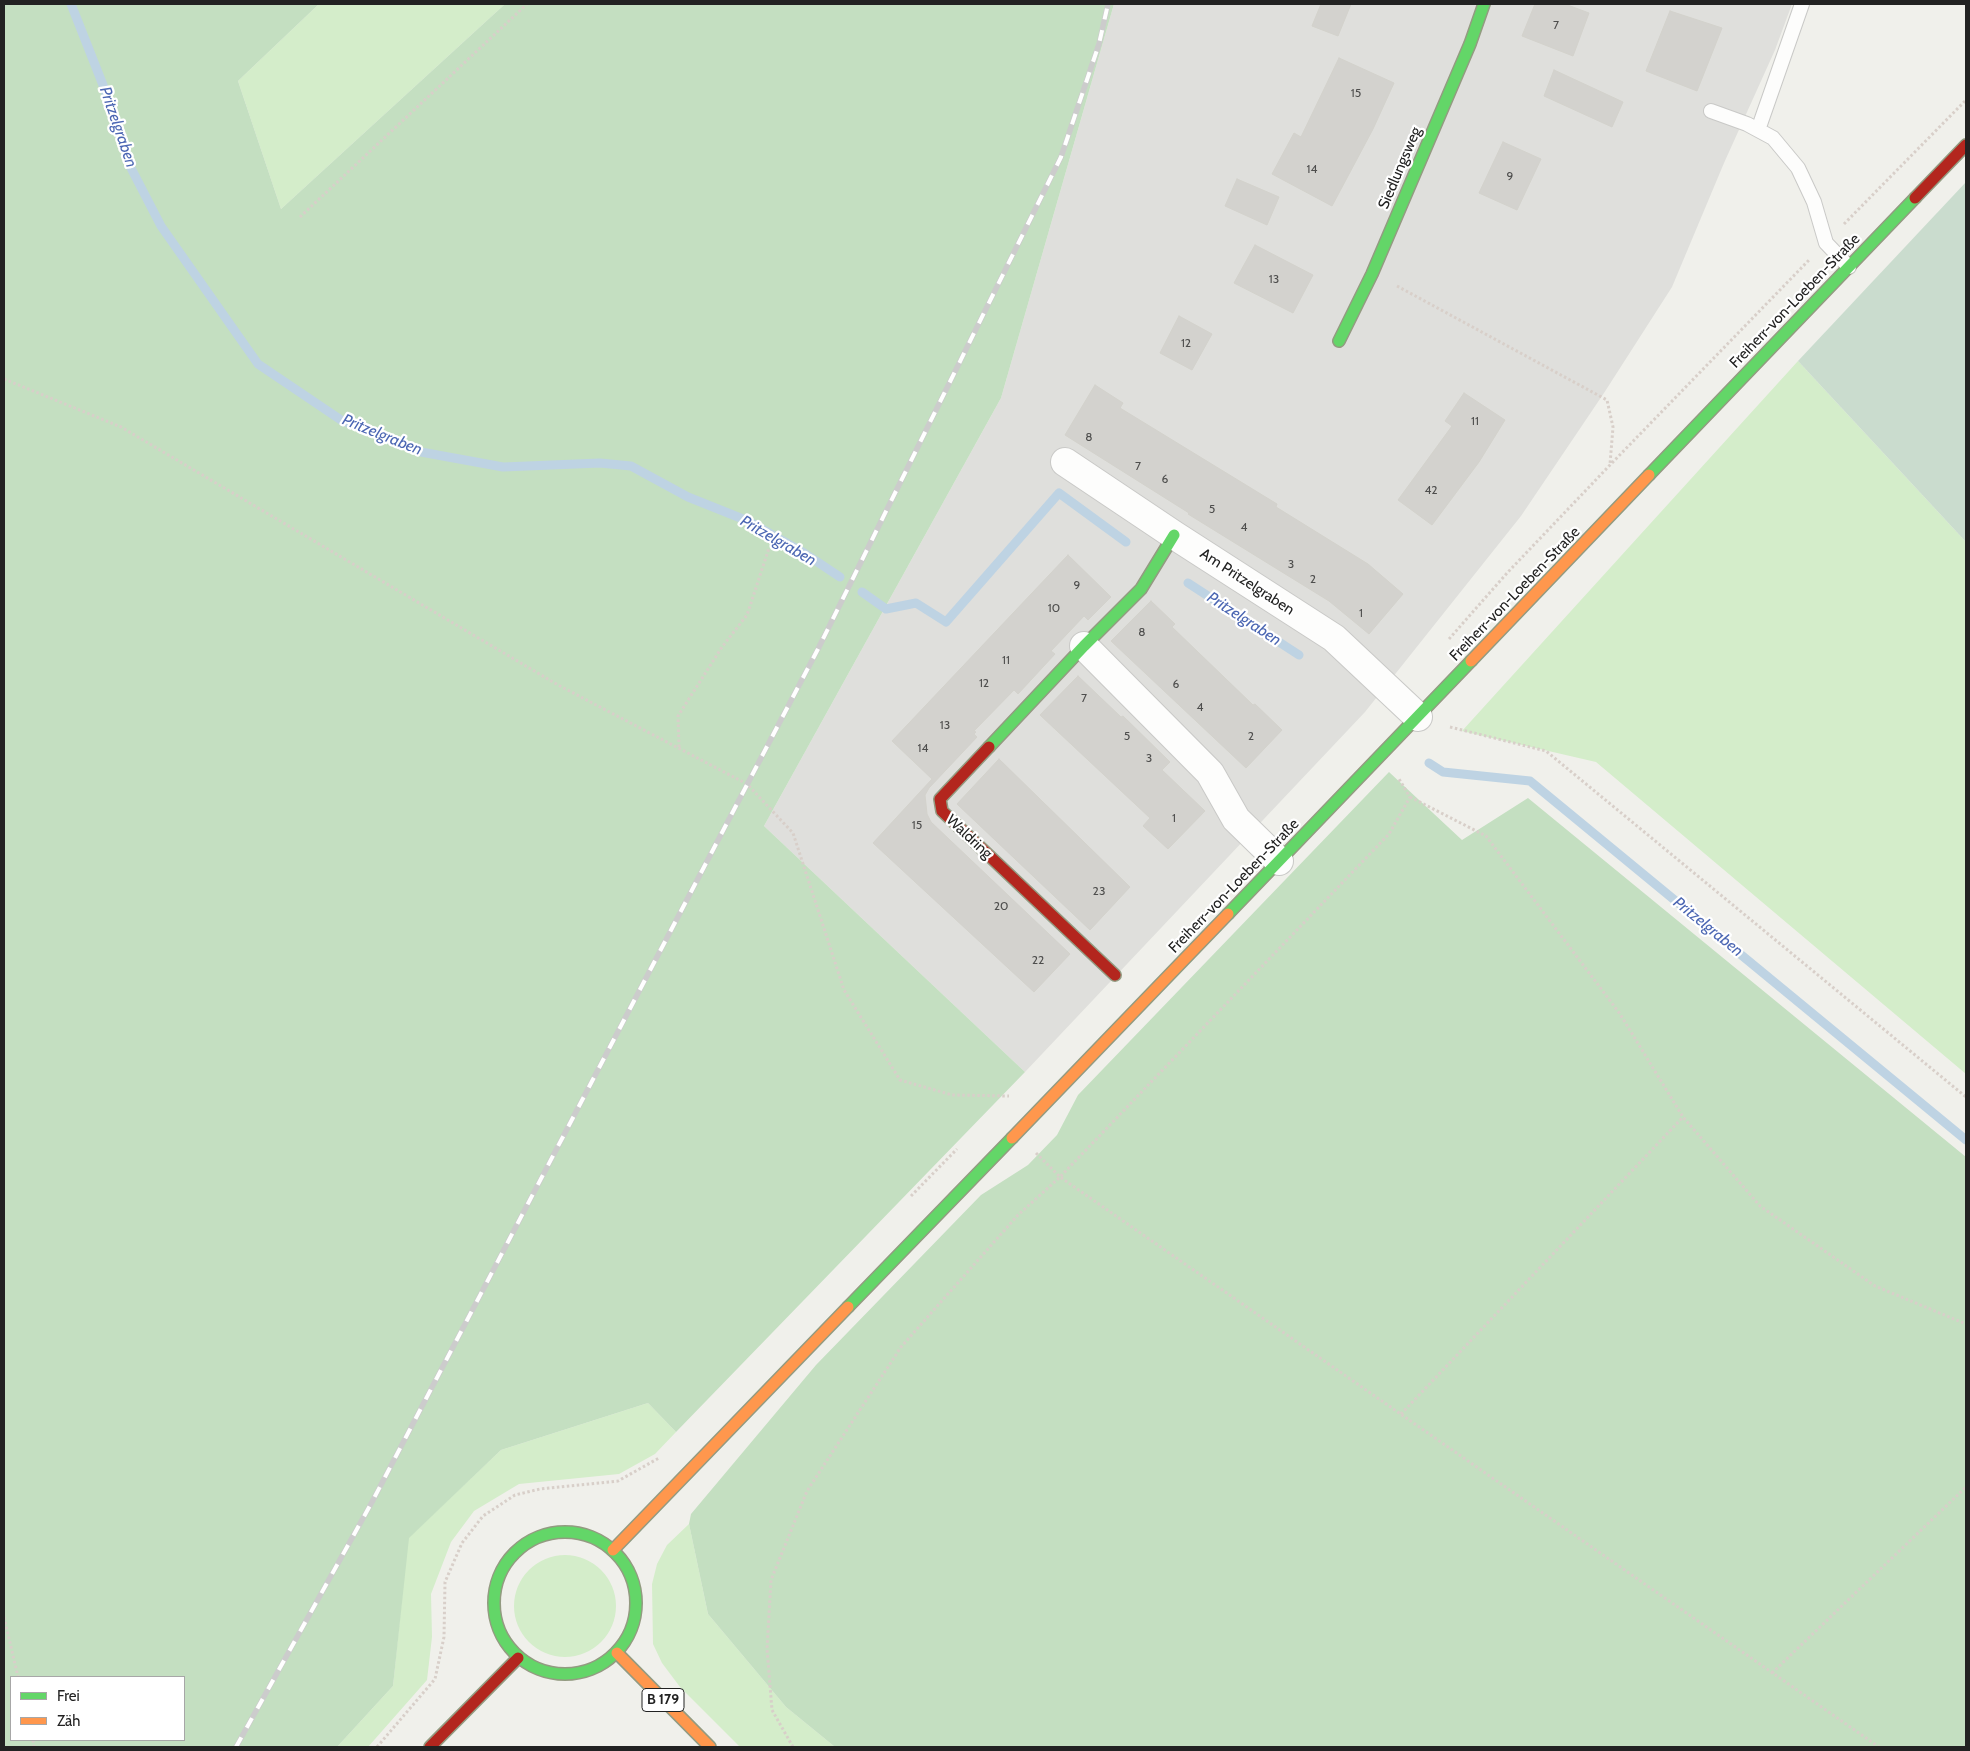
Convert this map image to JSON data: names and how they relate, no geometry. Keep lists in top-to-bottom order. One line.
{"streets":{"main road":["Siedlungsweg","Freiherr-von-Loeben-Straße","Waldring","B 179"],"street":["Am Pritzelgraben"]},"crossings":[["Freiherr-von-Loeben-Straße","Am Pritzelgraben"],["Freiherr-von-Loeben-Straße","B 179"],["Am Pritzelgraben","Waldring"]],"water":["Pritzelgraben"],"house_numbers":["7","15","14","9","13","12","11","8","7","6","42","5","4","3","2","9","10","1","8","11","12","6","7","4","13","5","2","14","3","1","15","23","20","22"],"legend":["Frei","Zäh"]}
